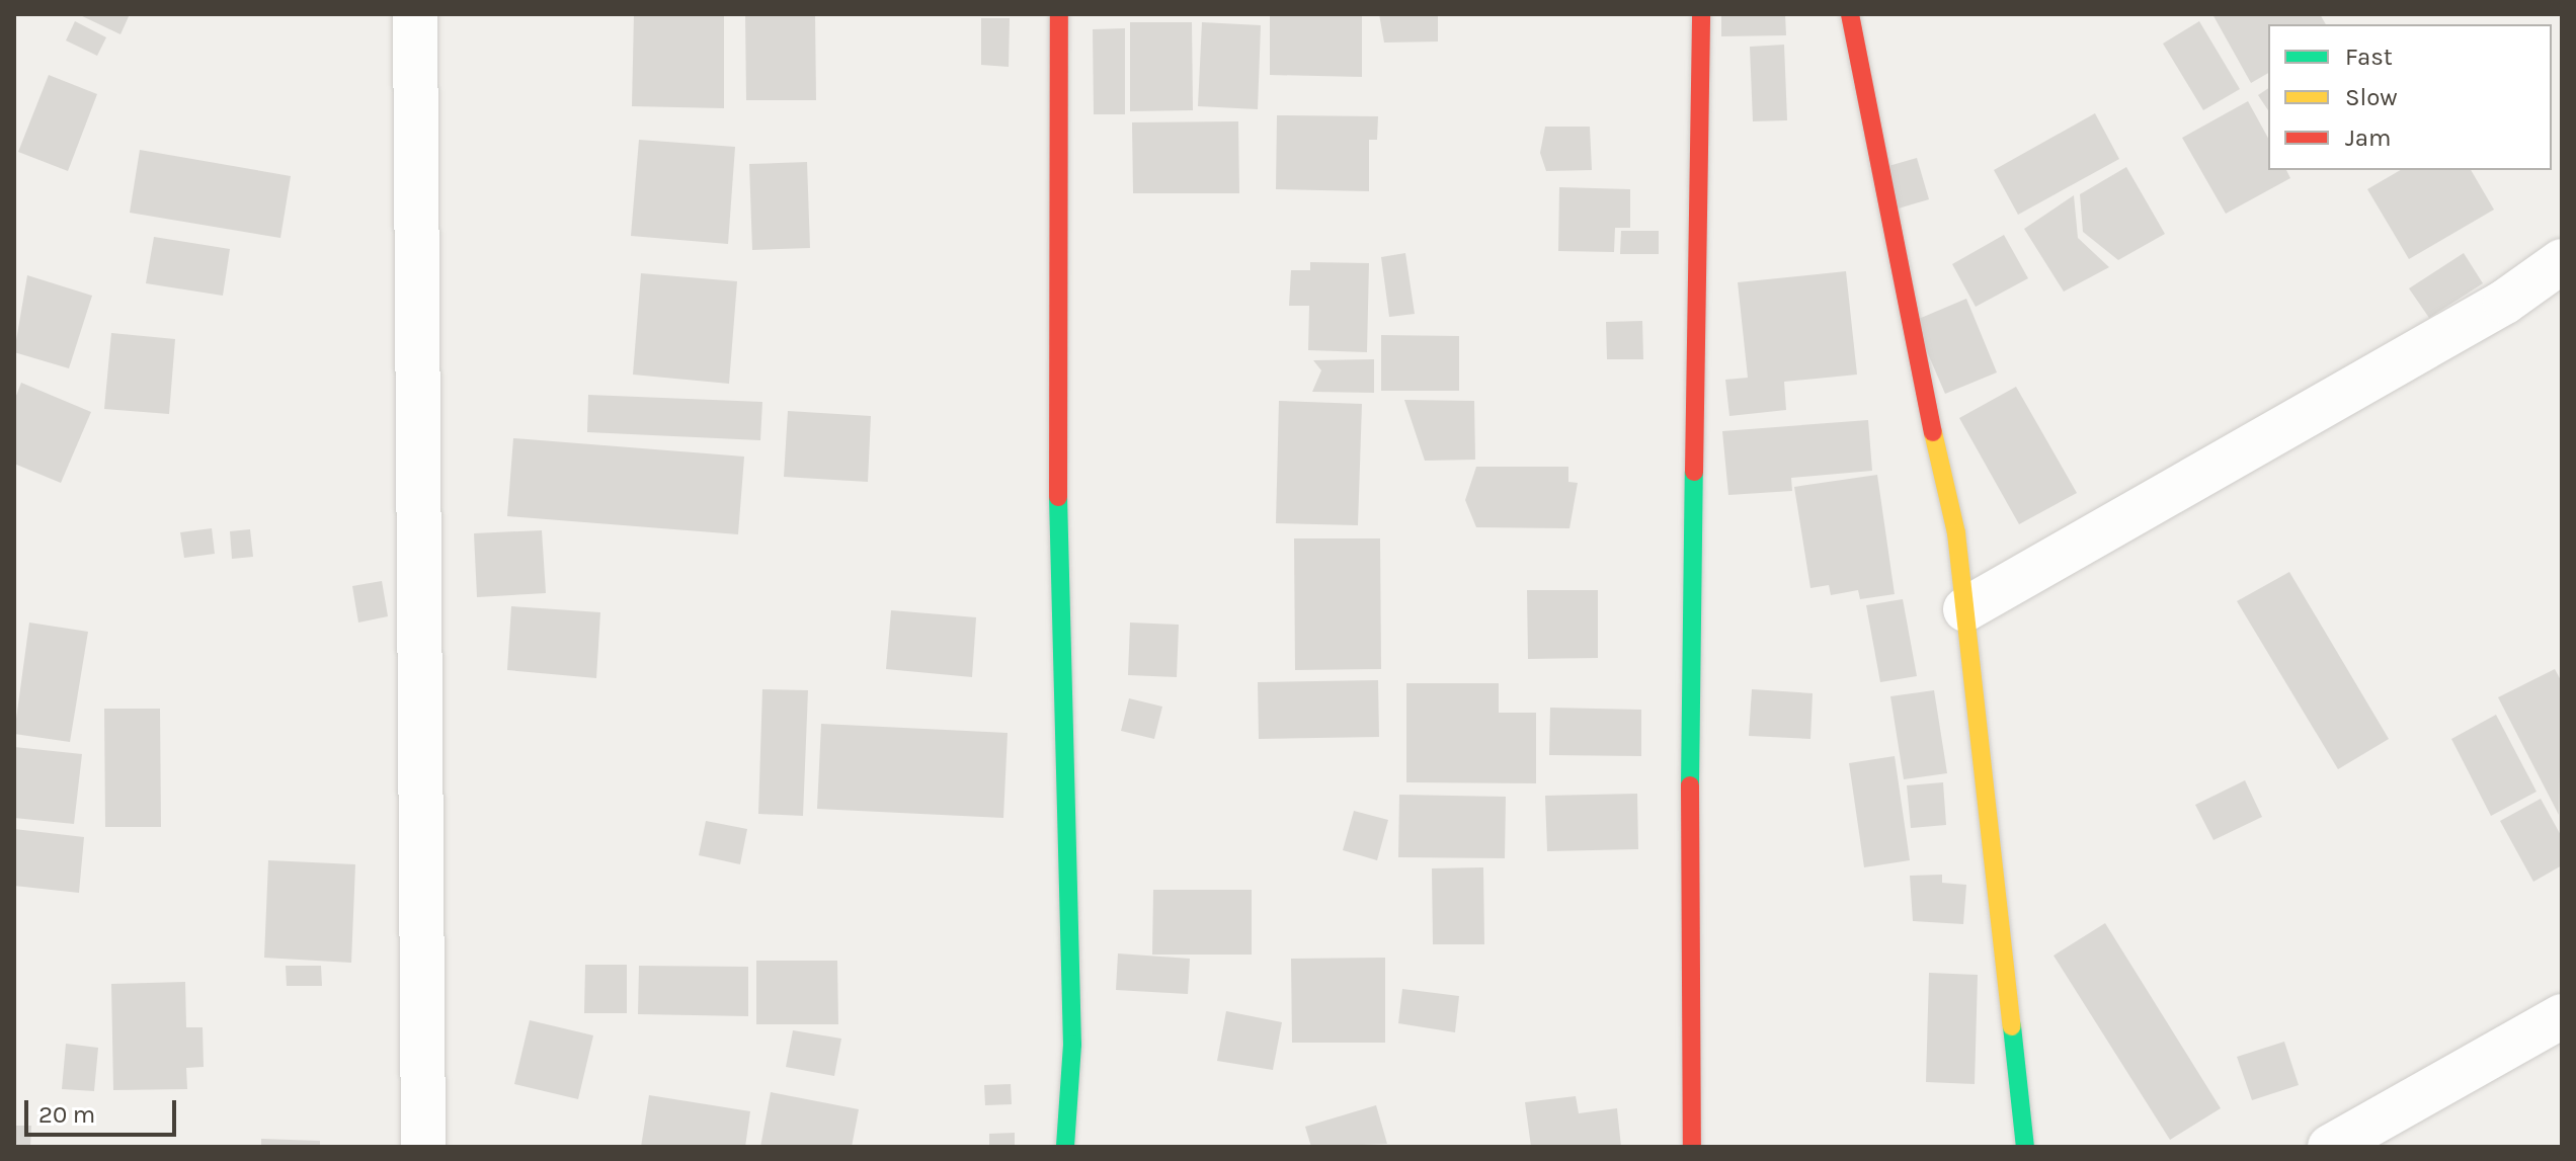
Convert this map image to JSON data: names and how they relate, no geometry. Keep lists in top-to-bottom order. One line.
{"legend":["Fast","Slow","Jam"],"scale_bar":"20 m"}
